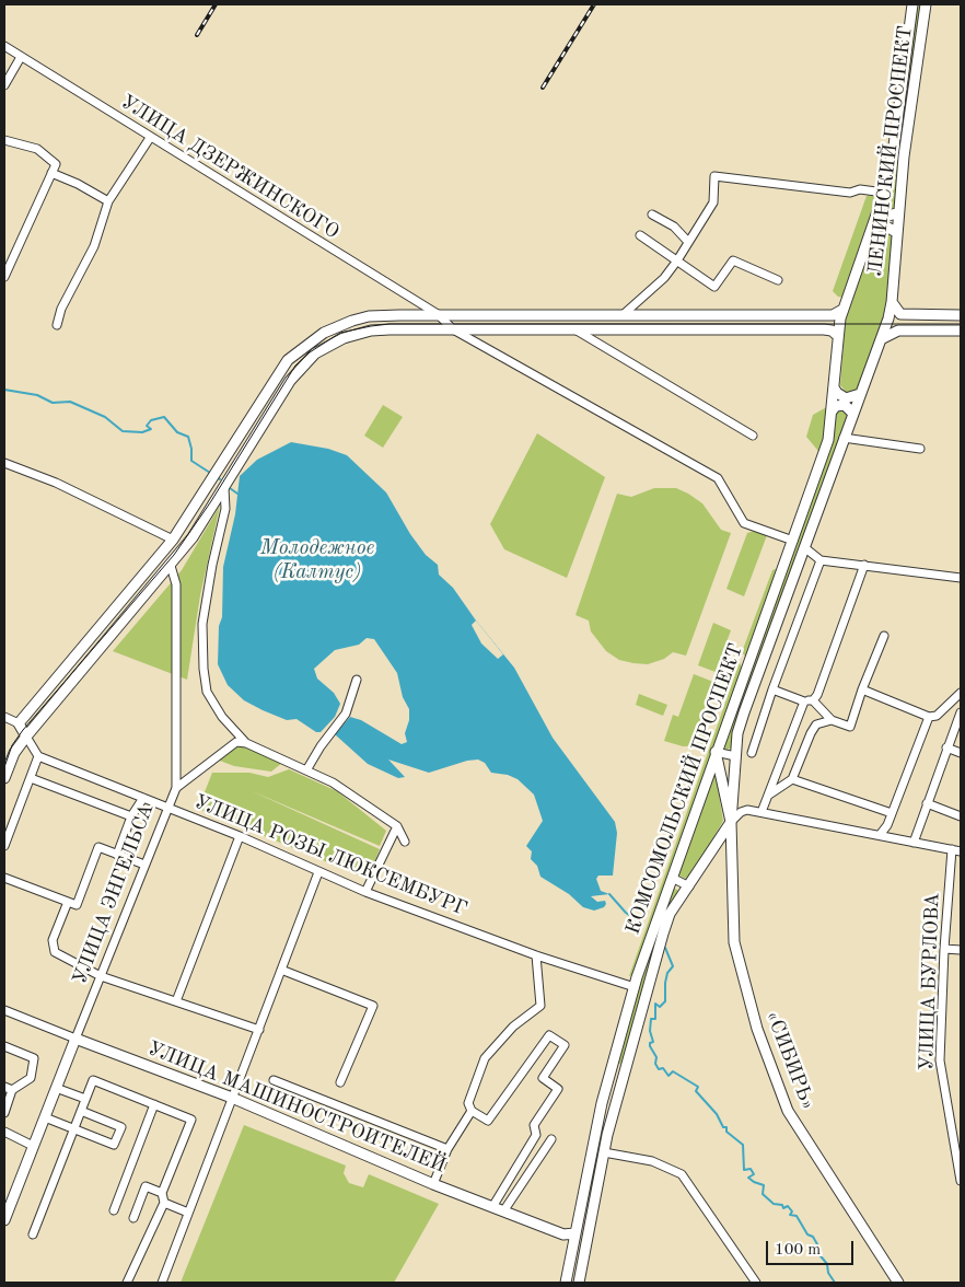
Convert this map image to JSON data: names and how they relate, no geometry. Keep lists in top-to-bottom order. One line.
{"streets":{"main road":["ЛЕНИНСКИЙ ПРОСПЕКТ","КОМСОМОЛЬСКИЙ ПРОСПЕКТ","УЛИЦА ЭНГЕЛЬСА","«СИБИРЬ»","УЛИЦА МАШИНОСТРОИТЕЛЕЙ"],"street":["УЛИЦА ДЗЕРЖИНСКОГО","УЛИЦА РОЗЫ ЛЮКСЕМБУРГ","УЛИЦА БУРЛОВА"]},"crossings":[["ЛЕНИНСКИЙ ПРОСПЕКТ","КОМСОМОЛЬСКИЙ ПРОСПЕКТ"],["УЛИЦА ДЗЕРЖИНСКОГО","КОМСОМОЛЬСКИЙ ПРОСПЕКТ"],["КОМСОМОЛЬСКИЙ ПРОСПЕКТ","УЛИЦА РОЗЫ ЛЮКСЕМБУРГ"],["КОМСОМОЛЬСКИЙ ПРОСПЕКТ","«СИБИРЬ»"],["КОМСОМОЛЬСКИЙ ПРОСПЕКТ","УЛИЦА МАШИНОСТРОИТЕЛЕЙ"],["УЛИЦА РОЗЫ ЛЮКСЕМБУРГ","УЛИЦА ЭНГЕЛЬСА"],["УЛИЦА ЭНГЕЛЬСА","УЛИЦА МАШИНОСТРОИТЕЛЕЙ"]],"water":["Молодежное (Калтус)"],"scale_bar":"100 m"}
